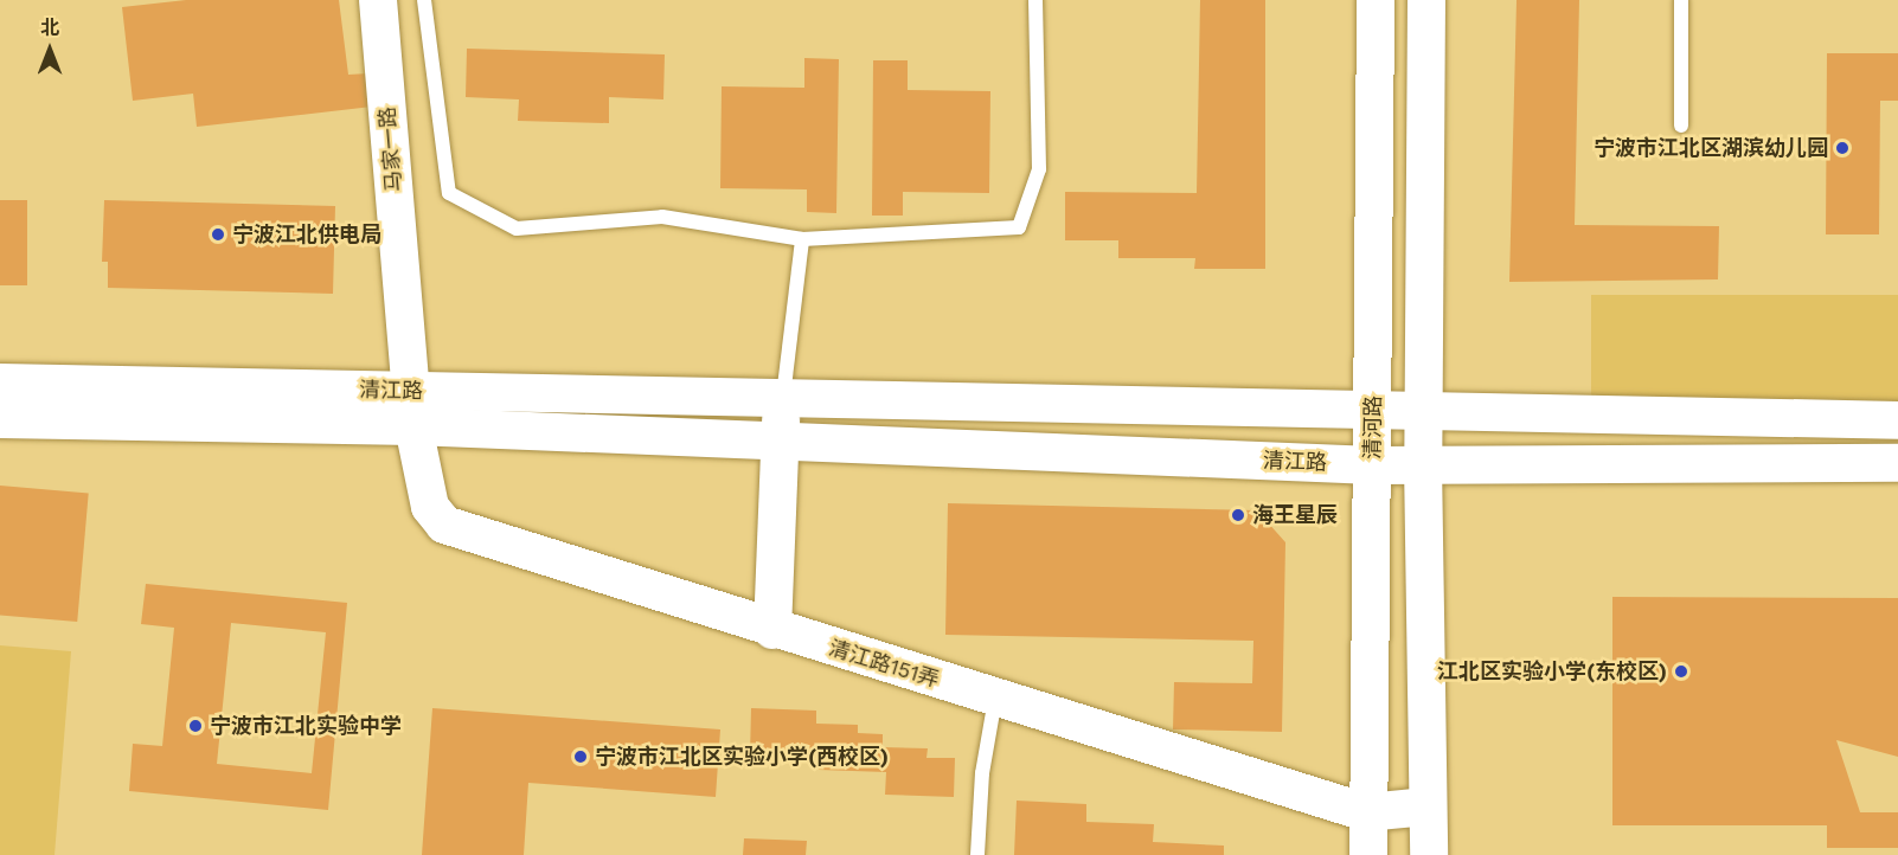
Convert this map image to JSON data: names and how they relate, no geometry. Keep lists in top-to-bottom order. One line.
{"streets":{"street":["马家一路","清江路","清河路","清江路151弄"]},"crossings":[["马家一路","清江路"],["马家一路","清江路151弄"],["清江路","清河路"],["清江路","清江路151弄"],["清河路","清江路151弄"]],"places":["宁波市江北区湖滨幼儿园","宁波江北供电局","海王星辰","江北区实验小学(东校区)","宁波市江北实验中学","宁波市江北区实验小学(西校区)"],"north":"top"}
